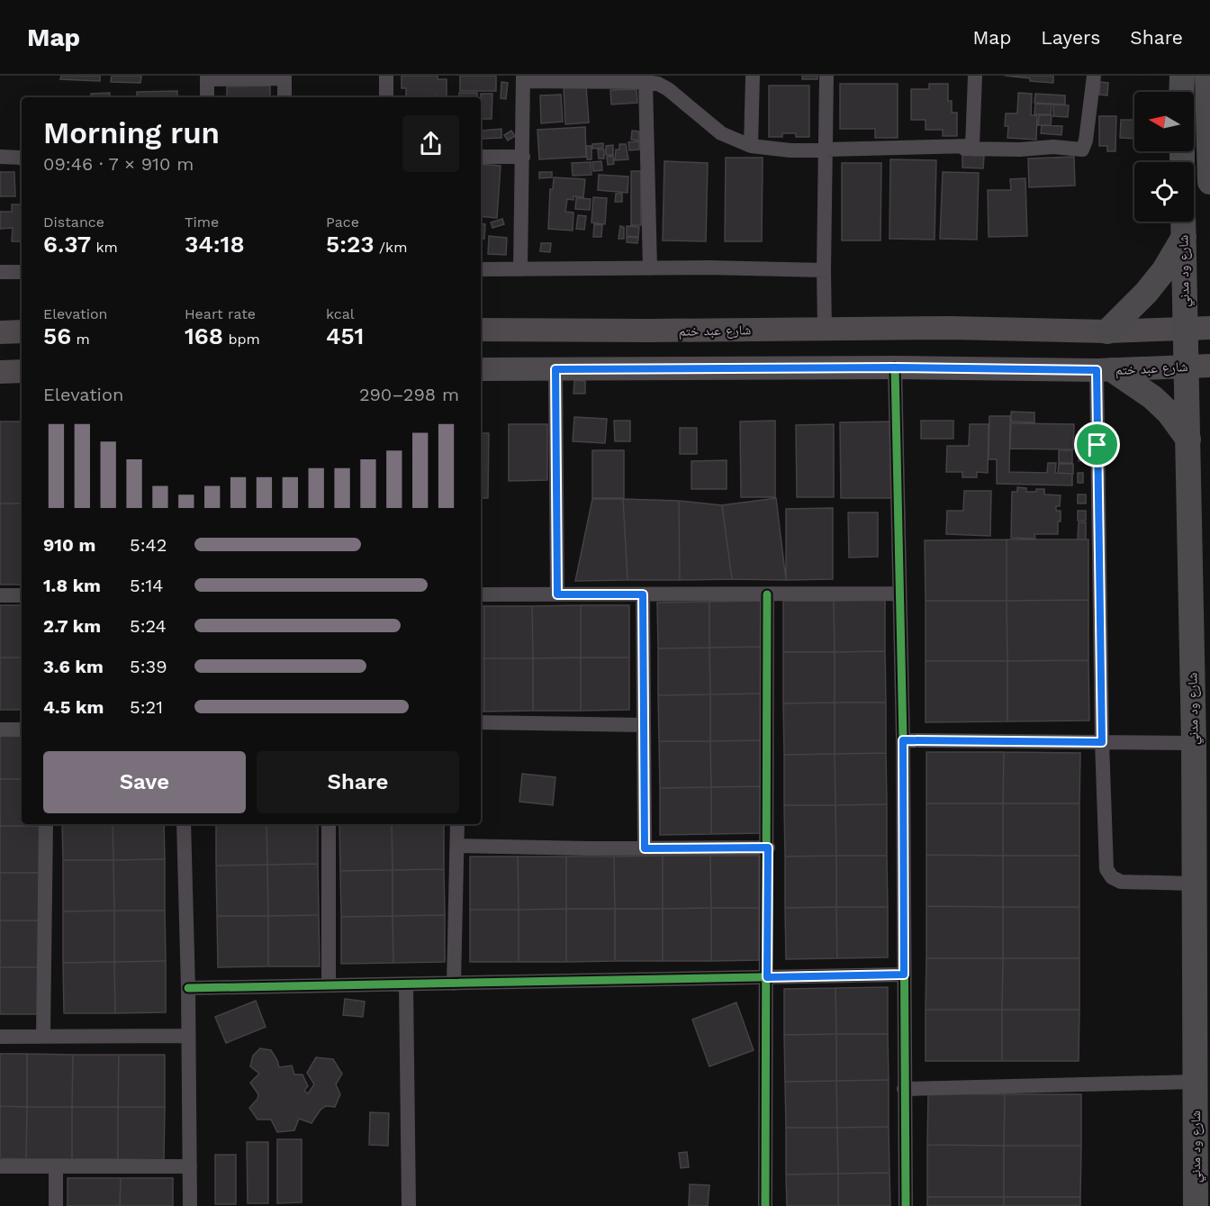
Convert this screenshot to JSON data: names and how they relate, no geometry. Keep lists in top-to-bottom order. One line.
{"streets":{"highway":["شارع ود مدني"],"main road":["شارع عبد ختم"]},"crossings":[["شارع ود مدني","شارع عبد ختم"]],"north":"left","page":{"header":"Map","nav":["Map","Layers","Share"],"heading":["Morning run","09:46 · 7 × 910 m"],"stats":[["Distance","6.37 km"],["Time","34:18"],["Pace","5:23 /km"],["Elevation","56 m"],["Heart rate","168 bpm"],["kcal","451"]],"chart":["Elevation","290–298 m"],"list":[{"name":"910 m","note":"5:42"},{"name":"1.8 km","note":"5:14"},{"name":"2.7 km","note":"5:24"},{"name":"3.6 km","note":"5:39"},{"name":"4.5 km","note":"5:21"}],"buttons":["Save","Share"]}}
